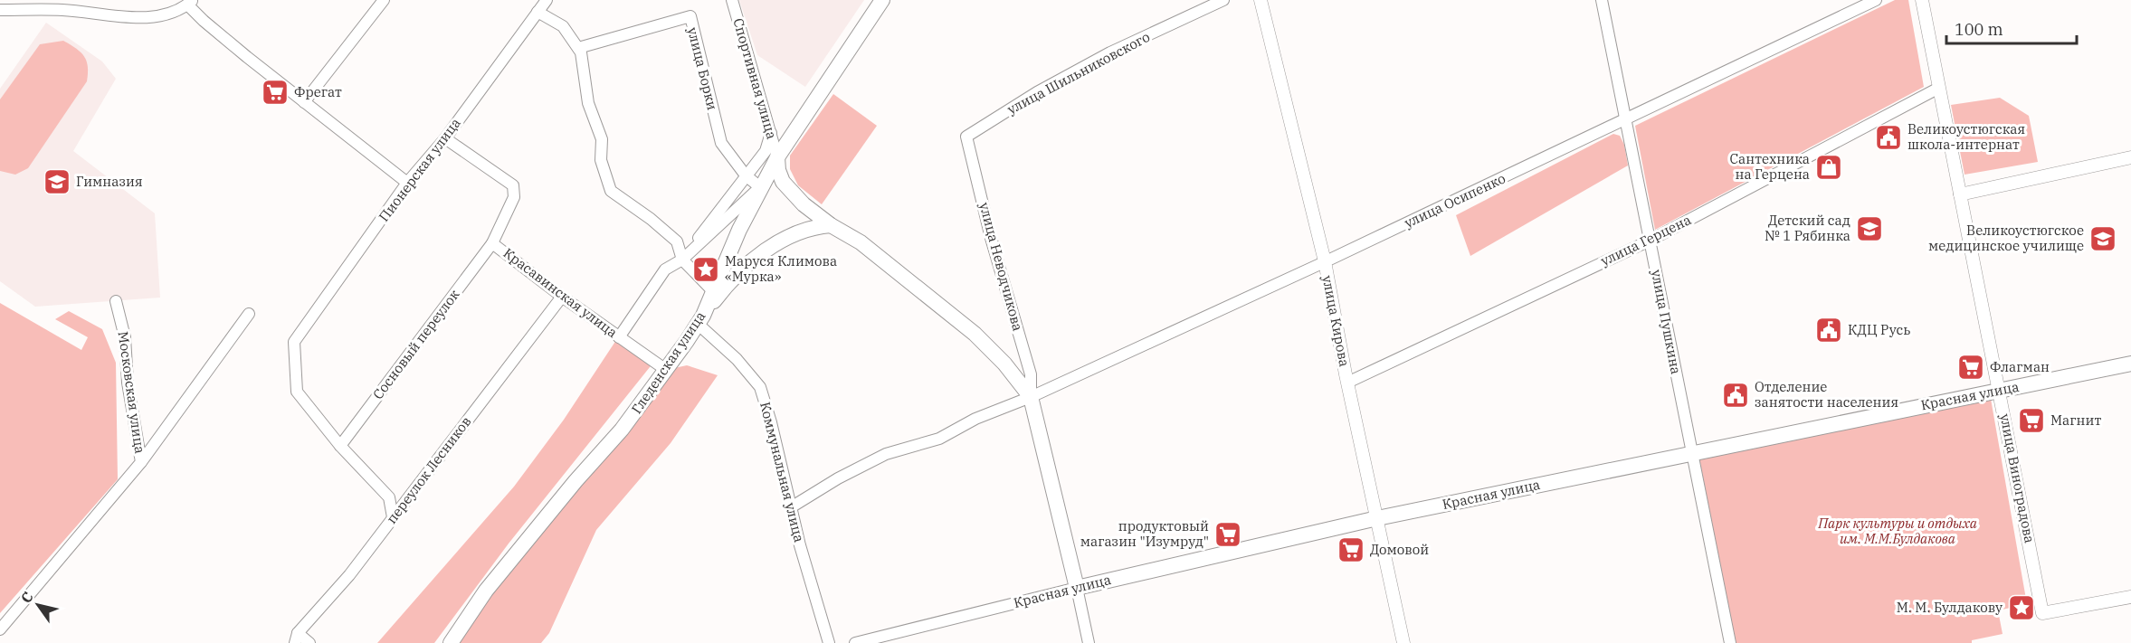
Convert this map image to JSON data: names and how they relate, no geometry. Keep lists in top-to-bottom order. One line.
{"streets":{"main road":["улица Неводчикова","Гледенская улица","Красная улица"],"street":["улица Борки","улица Шильниковского","Спортивная улица","Пионерская улица","улица Осипенко","улица Герцена","Красавинская улица","улица Кирова","улица Пушкина","Сосновый переулок","Московская улица","переулок Лесников","Коммунальная улица","улица Виноградова"]},"crossings":[["улица Борки","Гледенская улица"],["улица Шильниковского","улица Неводчикова"],["Спортивная улица","улица Неводчикова"],["Спортивная улица","Гледенская улица"],["Пионерская улица","Красавинская улица"],["Пионерская улица","Сосновый переулок"],["улица Осипенко","улица Неводчикова"],["улица Осипенко","улица Кирова"],["улица Осипенко","улица Пушкина"],["улица Осипенко","Коммунальная улица"],["улица Герцена","улица Кирова"],["улица Герцена","улица Пушкина"],["улица Герцена","улица Виноградова"],["улица Неводчикова","Гледенская улица"],["улица Неводчикова","Красная улица"],["Красавинская улица","Сосновый переулок"],["Красавинская улица","Гледенская улица"],["Красавинская улица","переулок Лесников"],["улица Кирова","Красная улица"],["улица Пушкина","Красная улица"],["Гледенская улица","Коммунальная улица"],["Красная улица","улица Виноградова"]],"parks":["Парк культуры и отдыха им. М.М.Булдакова"],"places":{"supermarket":["Фрегат","Флагман","Магнит","продуктовый магазин \"Изумруд\"","Домовой"],"public building":["Великоустюгская школа-интернат","КДЦ Русь","Отделение занятости населения"],"shop":["Сантехника на Герцена"],"school or university":["Гимназия","Детский сад № 1 Рябинка","Великоустюгское медицинское училище"],"place":["Маруся Климова «Мурка»","М. М. Булдакову"]},"scale_bar":"100 m","north":"top left"}
